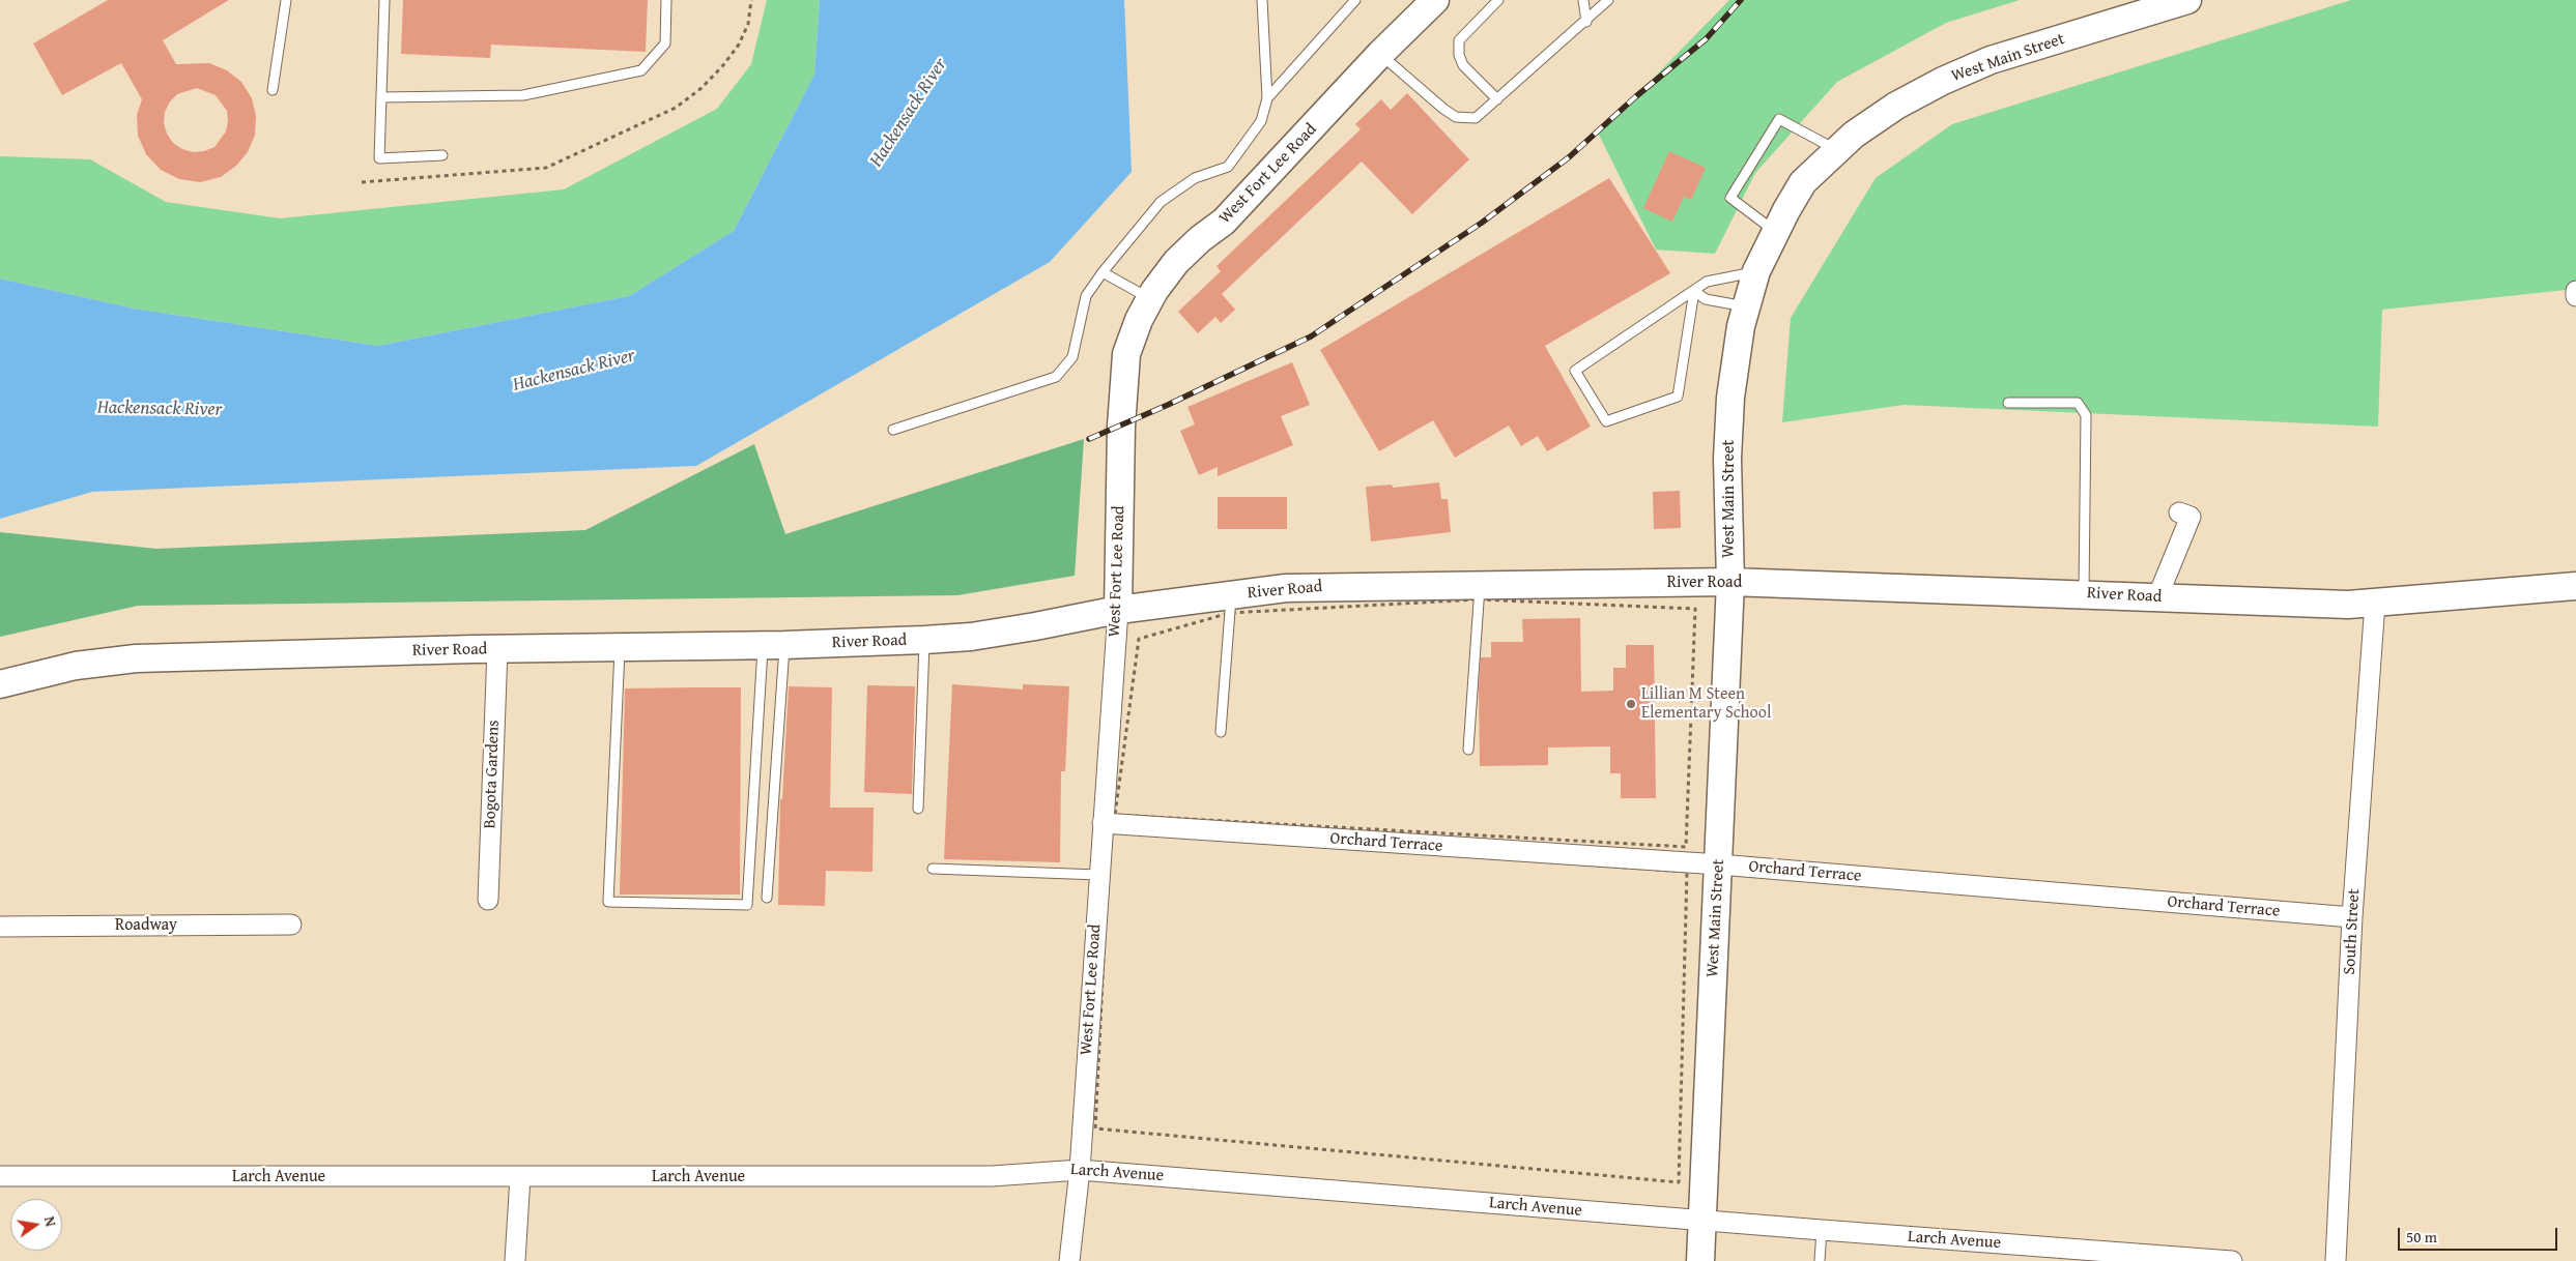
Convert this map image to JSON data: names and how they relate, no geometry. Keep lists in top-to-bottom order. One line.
{"streets":{"main road":["West Main Street","West Fort Lee Road","River Road"],"street":["Bogota Gardens","Orchard Terrace","Roadway","South Street","Larch Avenue"]},"crossings":[["West Main Street","River Road"],["West Main Street","Orchard Terrace"],["West Main Street","Larch Avenue"],["West Fort Lee Road","River Road"],["West Fort Lee Road","Orchard Terrace"],["West Fort Lee Road","Larch Avenue"],["River Road","Bogota Gardens"],["River Road","South Street"],["Orchard Terrace","South Street"]],"water":["Hackensack River"],"places":["Lillian M Steen Elementary School"],"scale_bar":"50 m","north":"right"}
